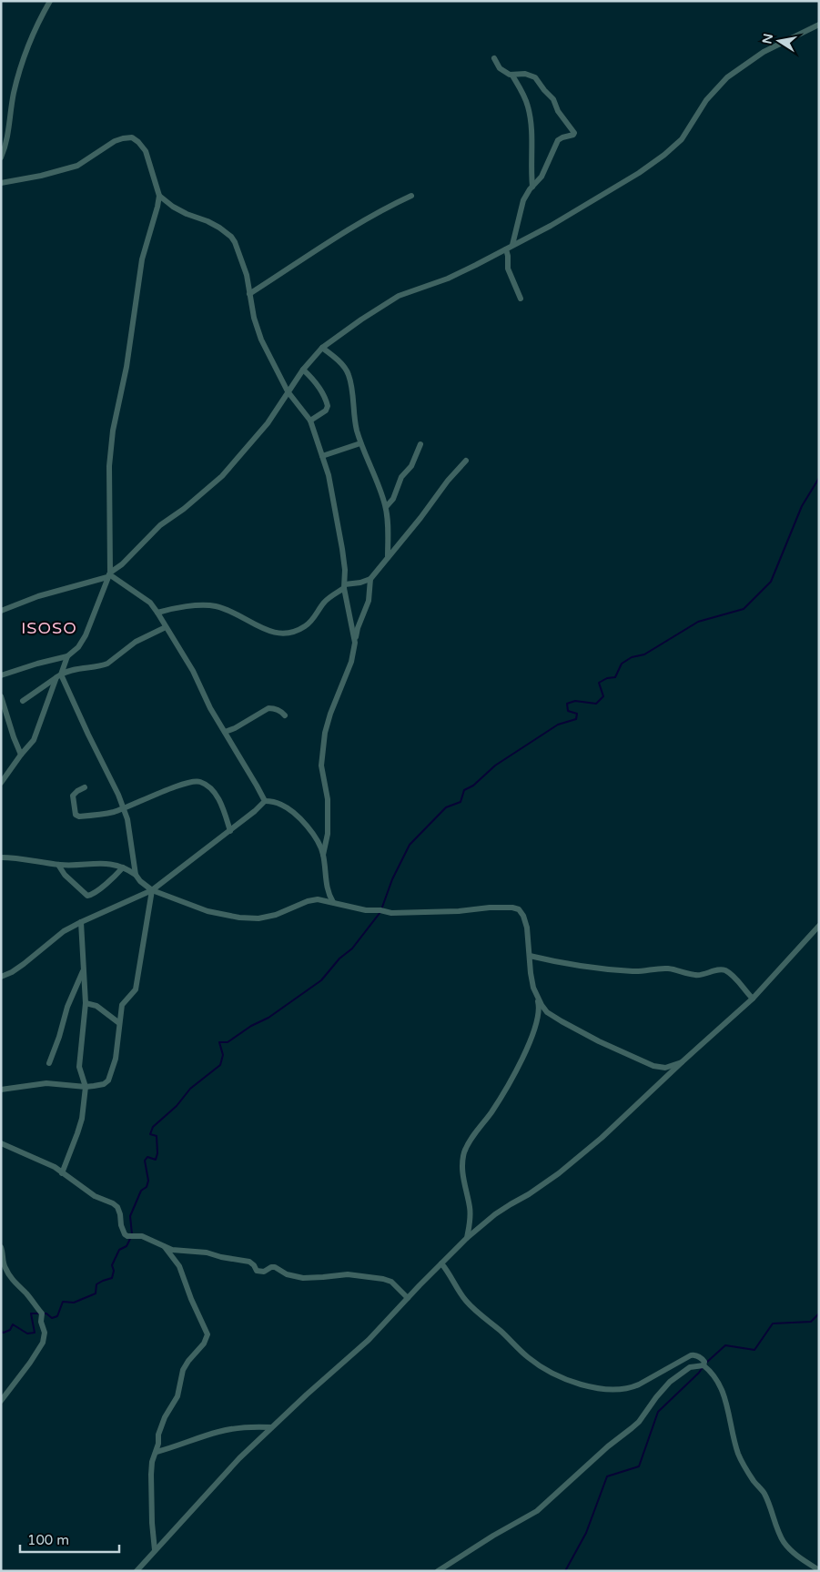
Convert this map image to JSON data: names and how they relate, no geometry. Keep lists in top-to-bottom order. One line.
{"districts":["ISOSO"],"scale_bar":"100 m","north":"left"}
